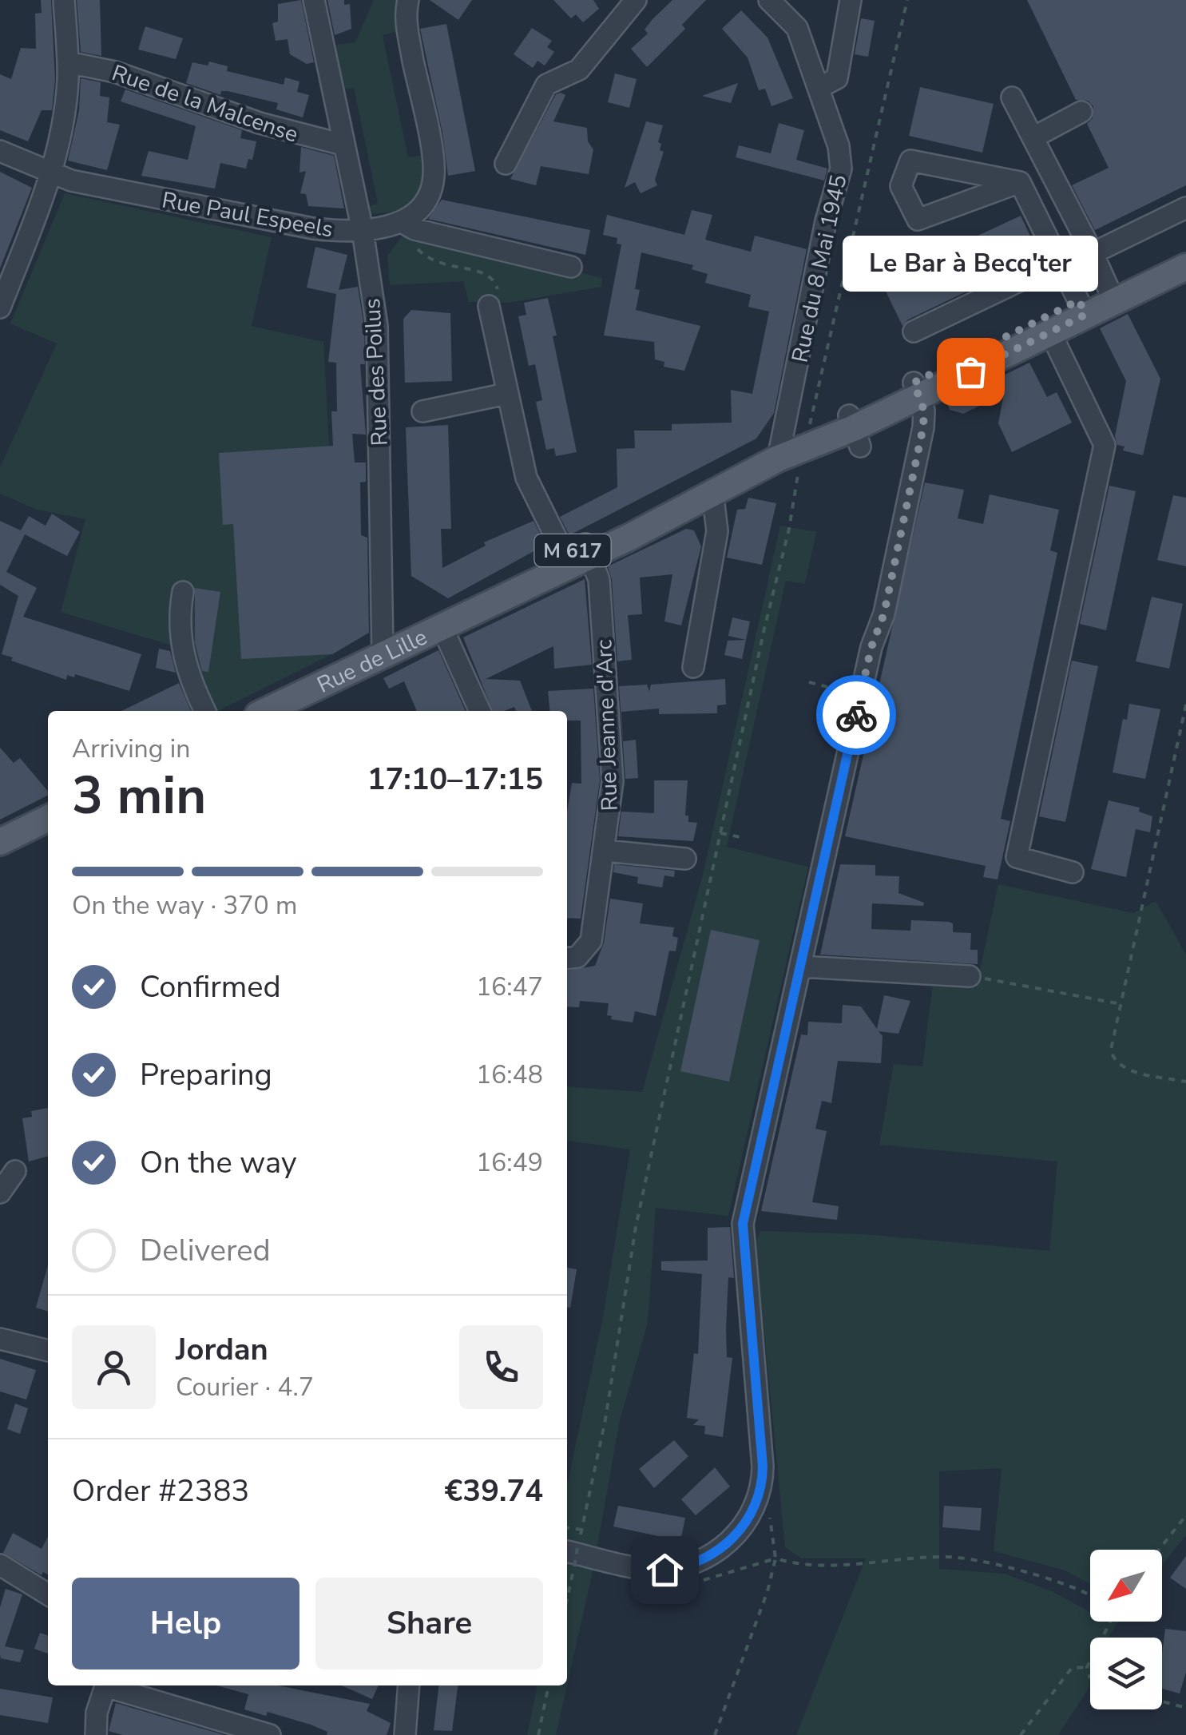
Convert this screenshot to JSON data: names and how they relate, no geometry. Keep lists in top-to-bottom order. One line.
{"streets":{"main road":["M 617","Rue de Lille"],"street":["Rue de la Malcense","Rue Paul Espeels","Rue du 8 Mai 1945","Rue des Poilus","Rue Jeanne d'Arc"]},"crossings":[["Rue de la Malcense","Rue des Poilus"],["Rue Paul Espeels","Rue des Poilus"],["Rue du 8 Mai 1945","Rue de Lille"],["Rue des Poilus","Rue de Lille"],["Rue de Lille","Rue Jeanne d'Arc"]],"places":["Le Bar à Becq'ter"],"north":"bottom left","page":{"bubble":"Le Bar à Becq'ter","heading":["3 min","Arriving in","17:10–17:15"],"panel":["Jordan","Courier · 4.7","Order #2383","€39.74"],"bar":"On the way · 370 m","list":[["Confirmed","16:47"],["Preparing","16:48"],["On the way","16:49"],"Delivered"],"buttons":["Help","Share"]}}
